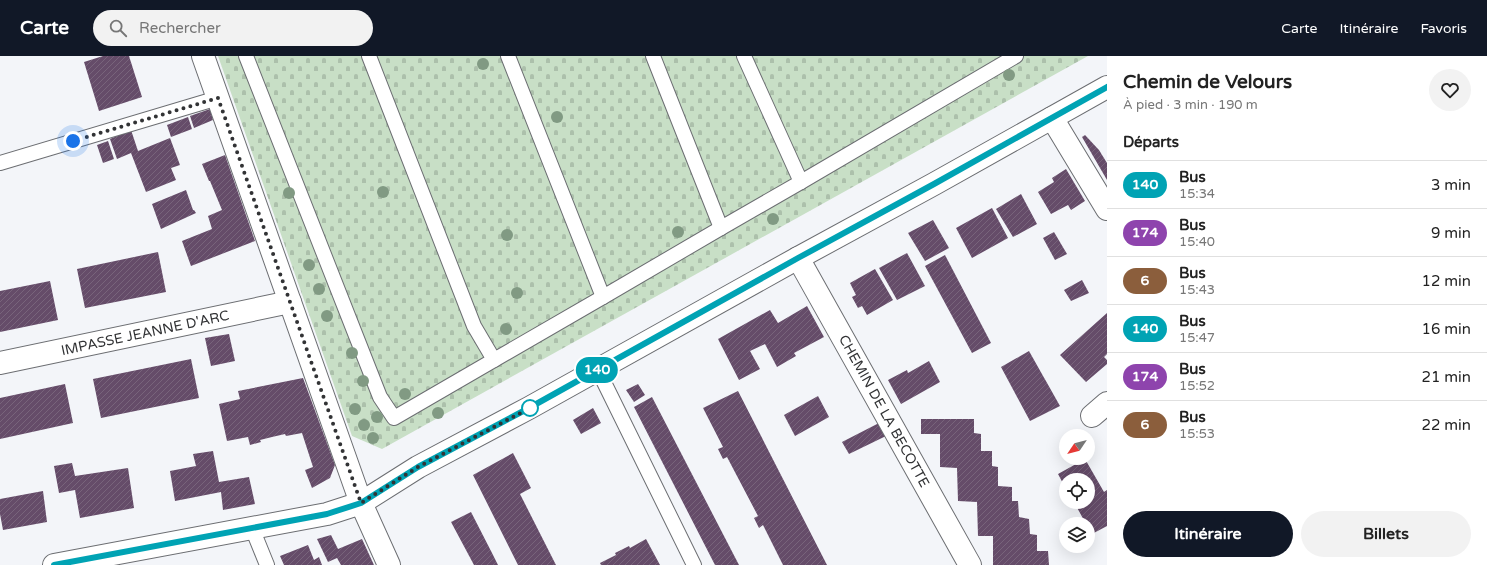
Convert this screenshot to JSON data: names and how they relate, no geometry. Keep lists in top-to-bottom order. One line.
{"streets":{"street":["IMPASSE JEANNE D'ARC","CHEMIN DE LA BECOTTE"]},"lines":["bus line 140"],"north":"bottom left","page":{"header":"Carte","search":"Rechercher","nav":["Carte","Itinéraire","Favoris"],"on_map":"140","heading":[["Chemin de Velours","À pied · 3 min · 190 m"],"Départs"],"list":[{"mark":"140","name":"Bus","note":"15:34","value":"3 min"},{"mark":"174","name":"Bus","note":"15:40","value":"9 min"},{"mark":"6","name":"Bus","note":"15:43","value":"12 min"},{"mark":"140","name":"Bus","note":"15:47","value":"16 min"},{"mark":"174","name":"Bus","note":"15:52","value":"21 min"},{"mark":"6","name":"Bus","note":"15:53","value":"22 min"}],"buttons":["Itinéraire","Billets"]}}
